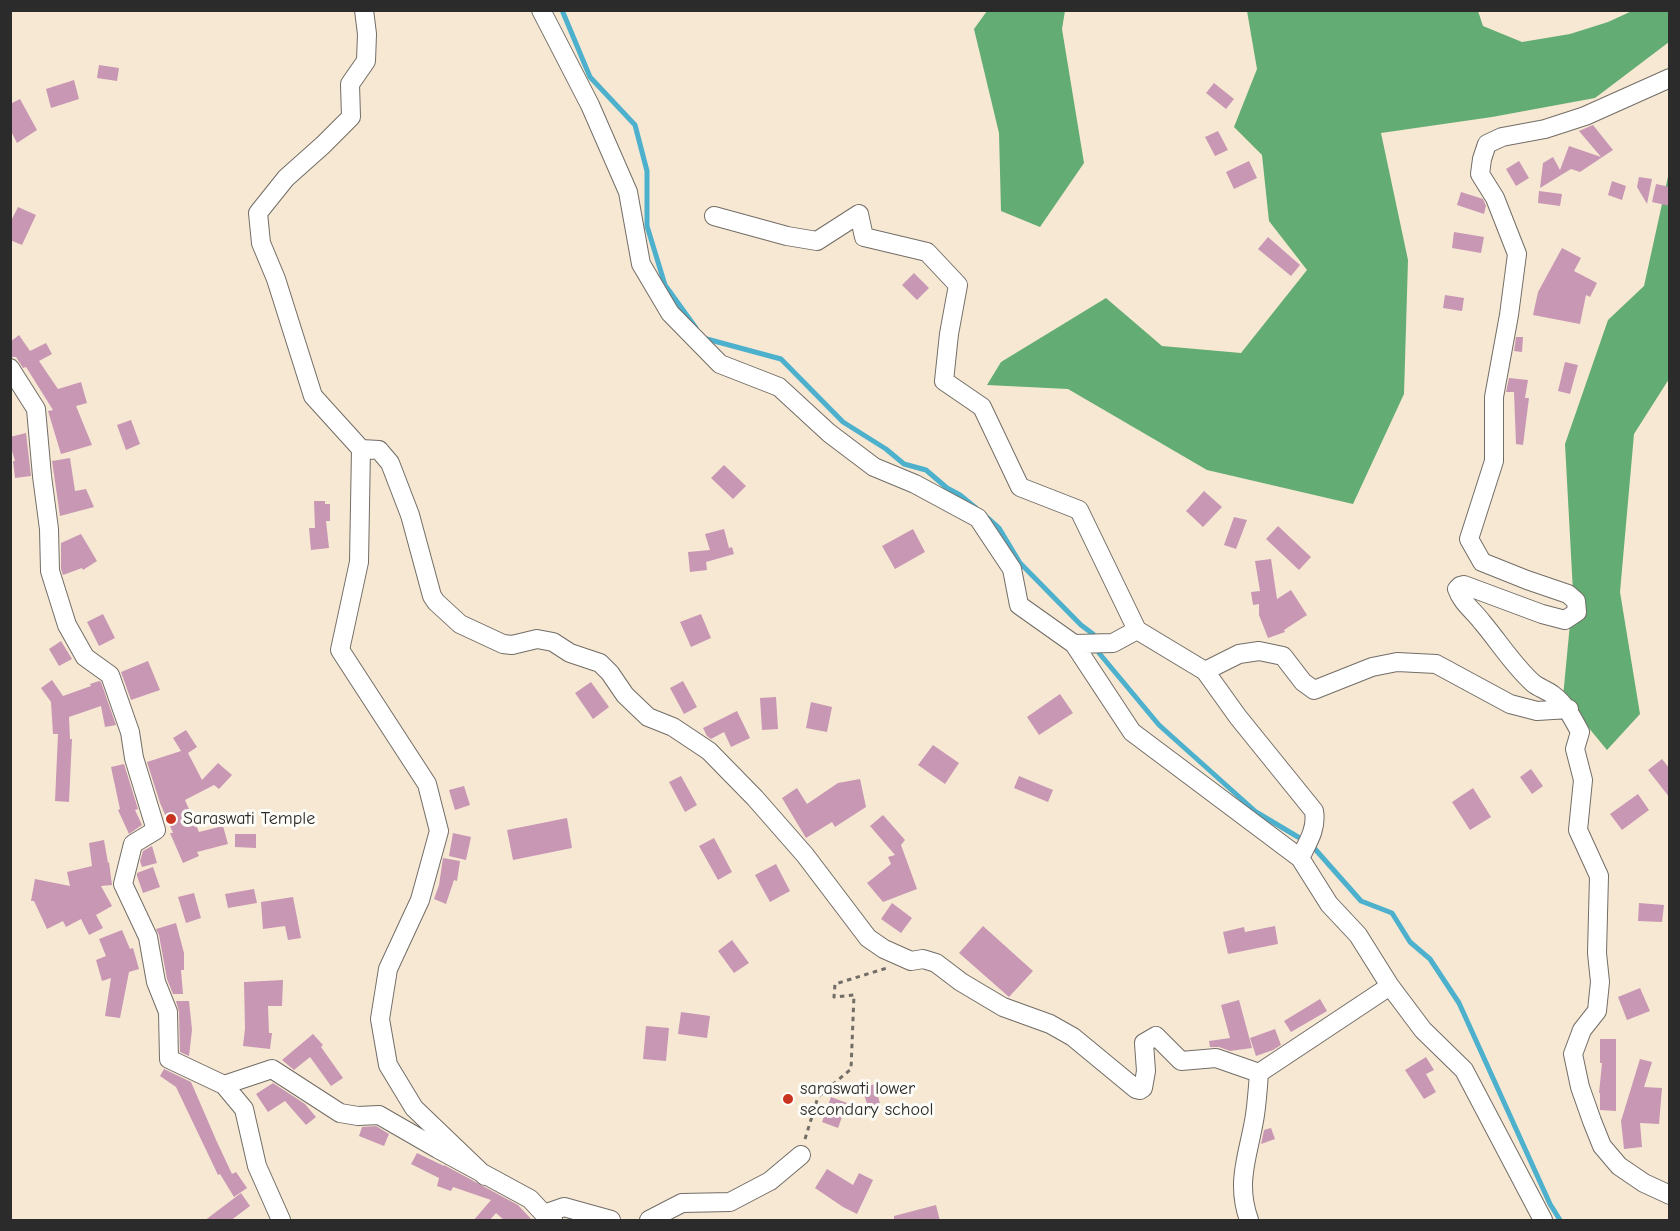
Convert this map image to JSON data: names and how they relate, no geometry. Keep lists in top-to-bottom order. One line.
{"places":["Saraswati Temple","saraswati lower secondary school"]}
